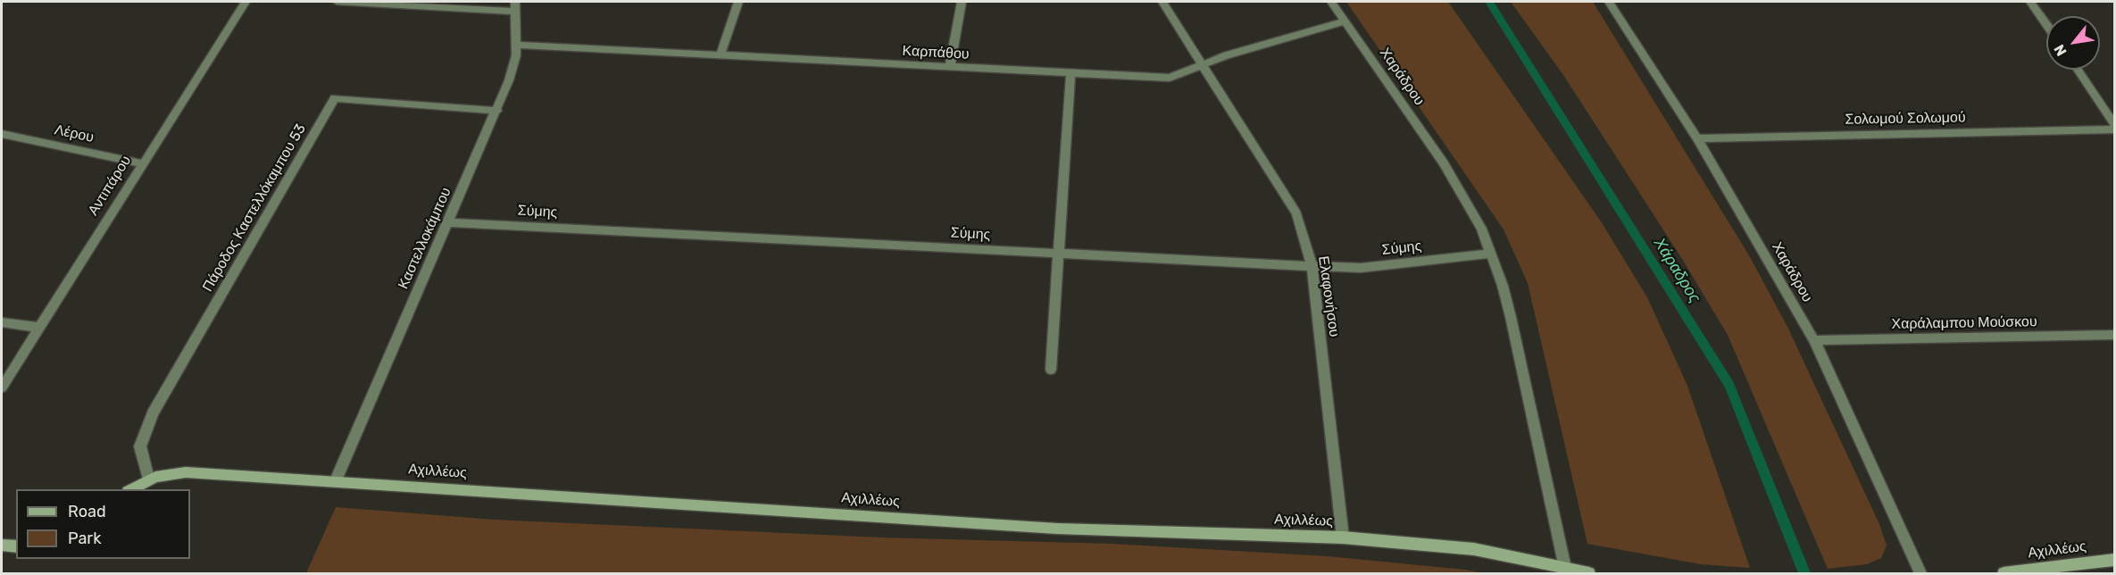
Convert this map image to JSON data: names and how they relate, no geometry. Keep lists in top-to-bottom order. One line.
{"streets":{"street":["Καρπάθου","Χαράδρου","Σολωμού Σολωμού","Λέρου","Αντιπάρου","Πάροδος Καστελλόκαμπου 53","Σύμης","Καστελλοκάμπου","Ελαφονήσου","Χαράλαμπου Μούσκου","Αχιλλέως"]},"crossings":[["Καρπάθου","Χαράδρου"],["Καρπάθου","Καστελλοκάμπου"],["Καρπάθου","Ελαφονήσου"],["Χαράδρου","Σολωμού Σολωμού"],["Χαράδρου","Σύμης"],["Χαράδρου","Χαράλαμπου Μούσκου"],["Χαράδρου","Αχιλλέως"],["Λέρου","Αντιπάρου"],["Πάροδος Καστελλόκαμπου 53","Καστελλοκάμπου"],["Πάροδος Καστελλόκαμπου 53","Αχιλλέως"],["Σύμης","Καστελλοκάμπου"],["Σύμης","Ελαφονήσου"],["Καστελλοκάμπου","Αχιλλέως"],["Ελαφονήσου","Αχιλλέως"]],"water":["Χάραδρος"],"legend":["Road","Park"],"north":"bottom left"}
